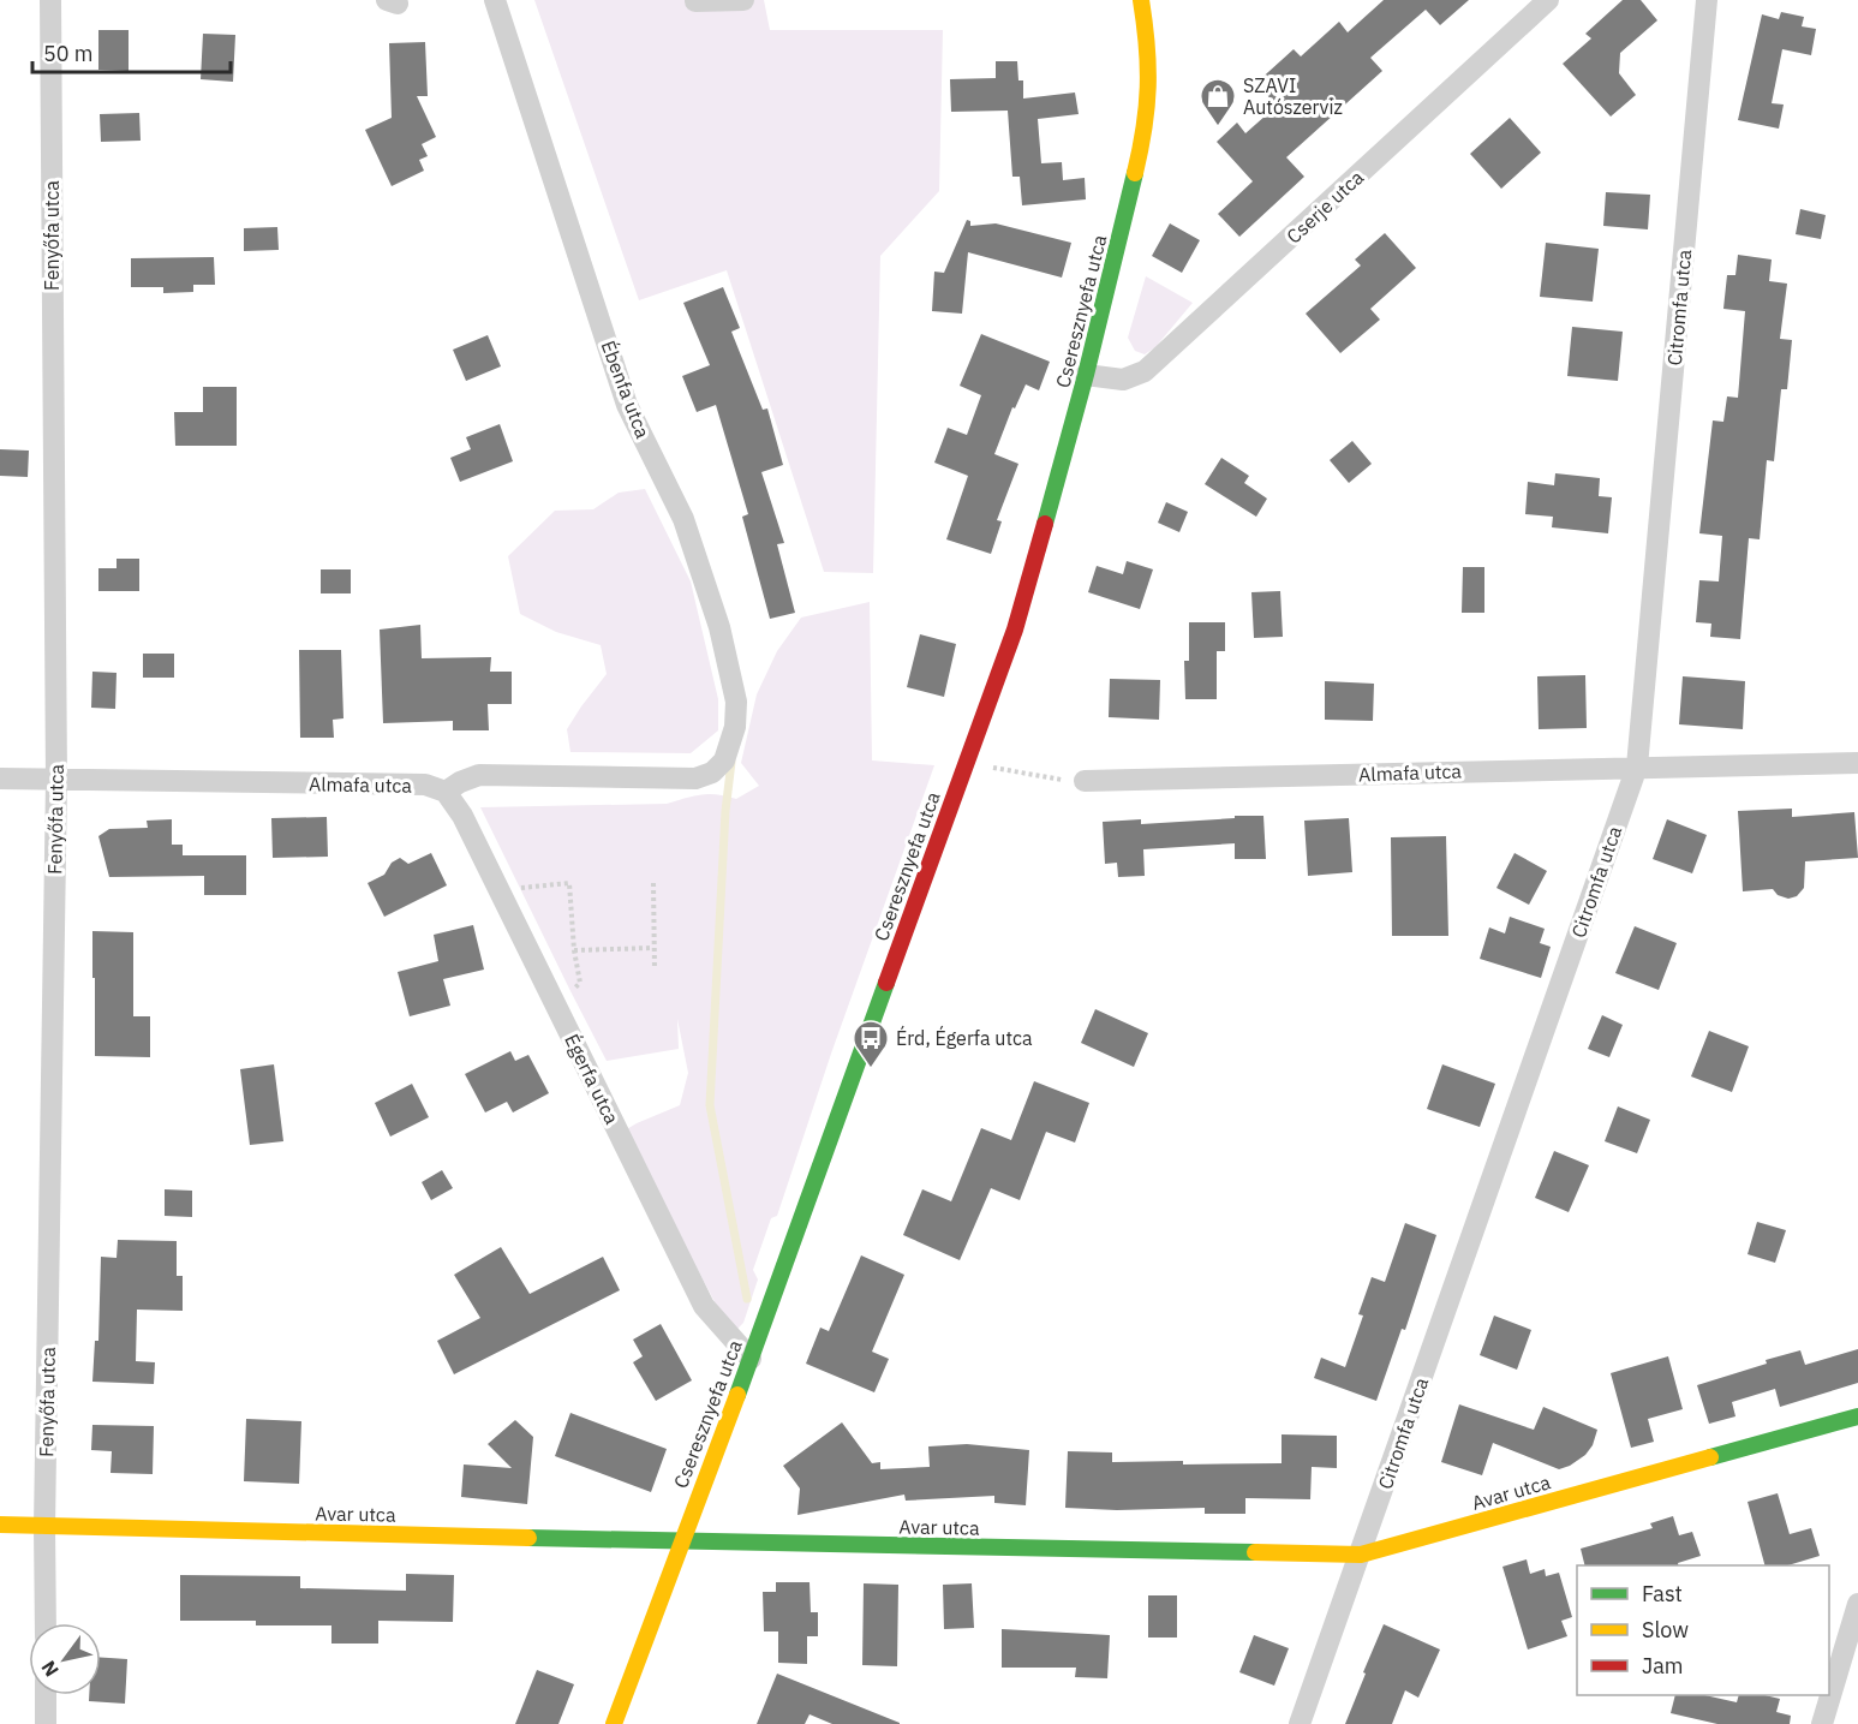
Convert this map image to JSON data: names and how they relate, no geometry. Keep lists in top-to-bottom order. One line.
{"streets":{"street":["Cserje utca","Fenyőfa utca","Citromfa utca","Cseresznyefa utca","Ébenfa utca","Almafa utca","Égerfa utca","Avar utca"]},"crossings":[["Cserje utca","Cseresznyefa utca"],["Fenyőfa utca","Almafa utca"],["Fenyőfa utca","Avar utca"],["Citromfa utca","Almafa utca"],["Citromfa utca","Avar utca"],["Cseresznyefa utca","Égerfa utca"],["Cseresznyefa utca","Avar utca"],["Ébenfa utca","Almafa utca"],["Ébenfa utca","Égerfa utca"],["Almafa utca","Égerfa utca"]],"places":{"shop":["SZAVI Autószerviz"],"bus stop":["Érd, Égerfa utca"]},"legend":["Fast","Slow","Jam"],"scale_bar":"50 m","north":"bottom left"}
